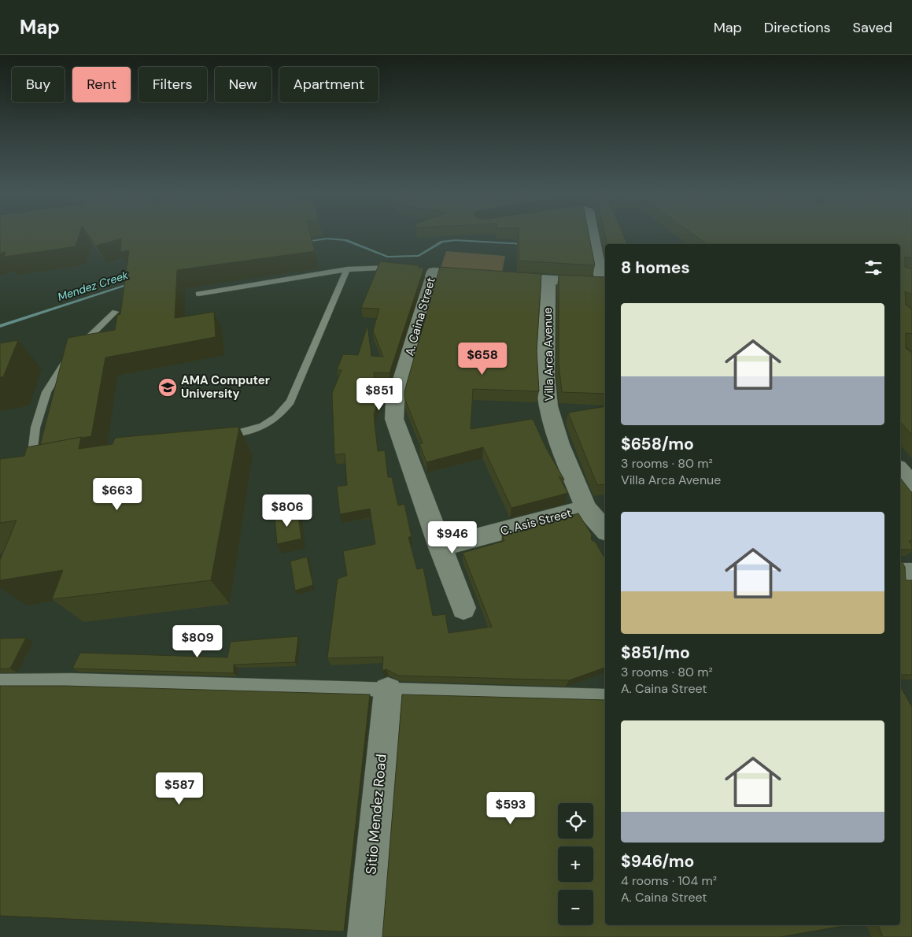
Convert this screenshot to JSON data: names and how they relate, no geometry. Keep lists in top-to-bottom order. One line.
{"streets":{"street":["A. Caina Street","Villa Arca Avenue","C. Asis Street","Sitio Mendez Road"]},"crossings":[["A. Caina Street","C. Asis Street"],["Villa Arca Avenue","C. Asis Street"]],"water":["Mendez Creek"],"places":{"school or university":["AMA Computer University"]},"page":{"header":"Map","nav":["Map","Directions","Saved"],"chip":["Buy","Rent","Filters","New","Apartment"],"heading":"8 homes","list":[{"name":"$658/mo","note":"3 rooms · 80 m² · Villa Arca Avenue"},{"name":"$851/mo","note":"3 rooms · 80 m² · A. Caina Street"},{"name":"$946/mo","note":"4 rooms · 104 m² · A. Caina Street"}],"price":["$658","$851","$663","$806","$946","$809","$587","$593"],"map_buttons":["+","−"]}}
